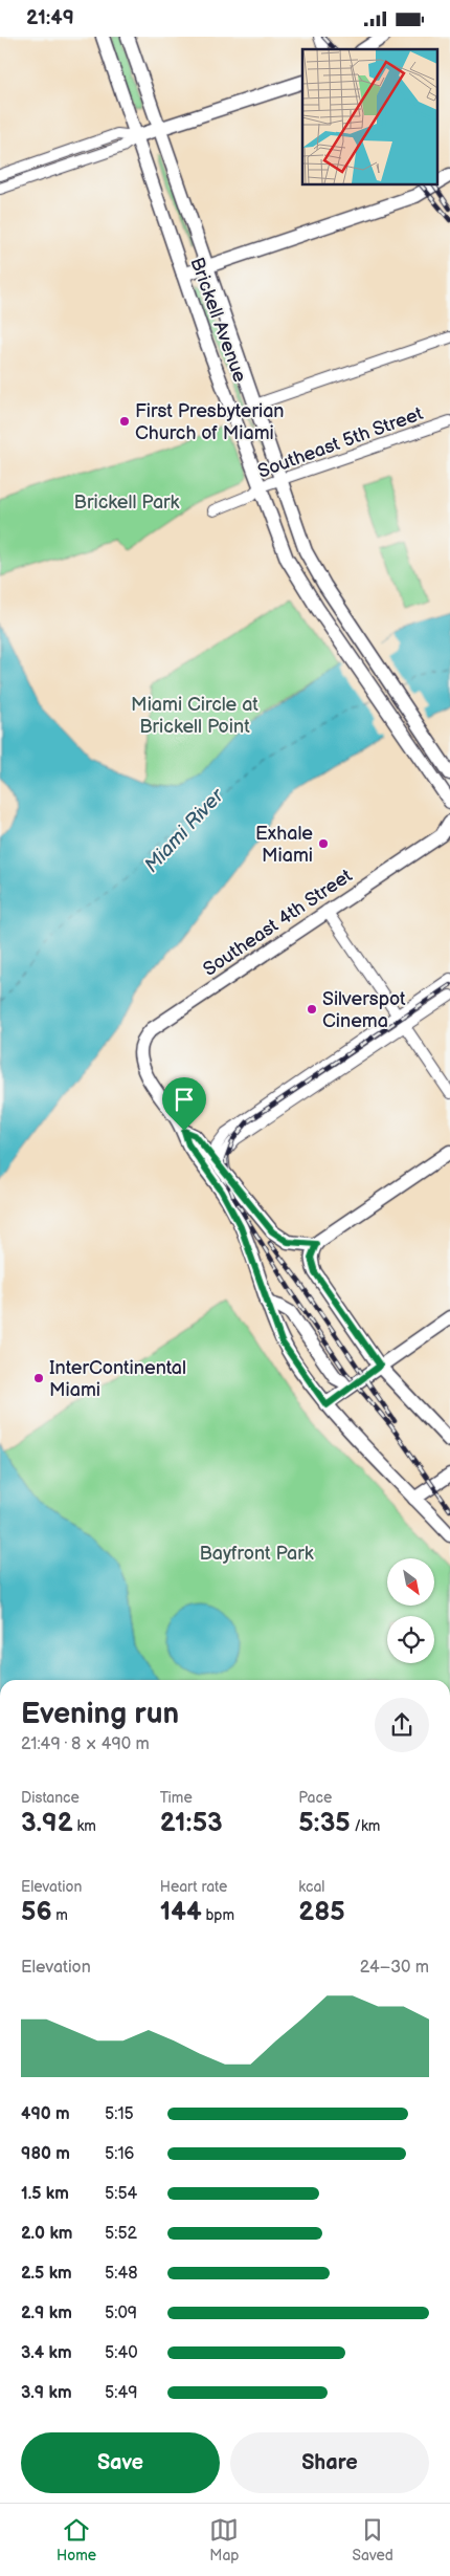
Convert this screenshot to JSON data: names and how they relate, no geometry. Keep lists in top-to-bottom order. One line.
{"streets":{"main road":["Brickell Avenue","Southeast 4th Street"],"street":["Southeast 5th Street"]},"crossings":[["Brickell Avenue","Southeast 5th Street"]],"water":["Miami River"],"parks":["Brickell Park","Miami Circle at Brickell Point","Bayfront Park"],"places":["First Presbyterian Church of Miami","Exhale Miami","Silverspot Cinema","InterContinental Miami"],"north":"bottom right","page":{"status":"21:49","heading":["Evening run","21:49 · 8 × 490 m"],"stats":[["Distance","3.92 km"],["Time","21:53"],["Pace","5:35 /km"],["Elevation","56 m"],["Heart rate","144 bpm"],["kcal","285"]],"chart":["Elevation","24–30 m"],"list":[{"name":"490 m","note":"5:15"},{"name":"980 m","note":"5:16"},{"name":"1.5 km","note":"5:54"},{"name":"2.0 km","note":"5:52"},{"name":"2.5 km","note":"5:48"},{"name":"2.9 km","note":"5:09"},{"name":"3.4 km","note":"5:40"},{"name":"3.9 km","note":"5:49"}],"buttons":["Save","Share"],"tabs":["Home","Map","Saved"]}}
